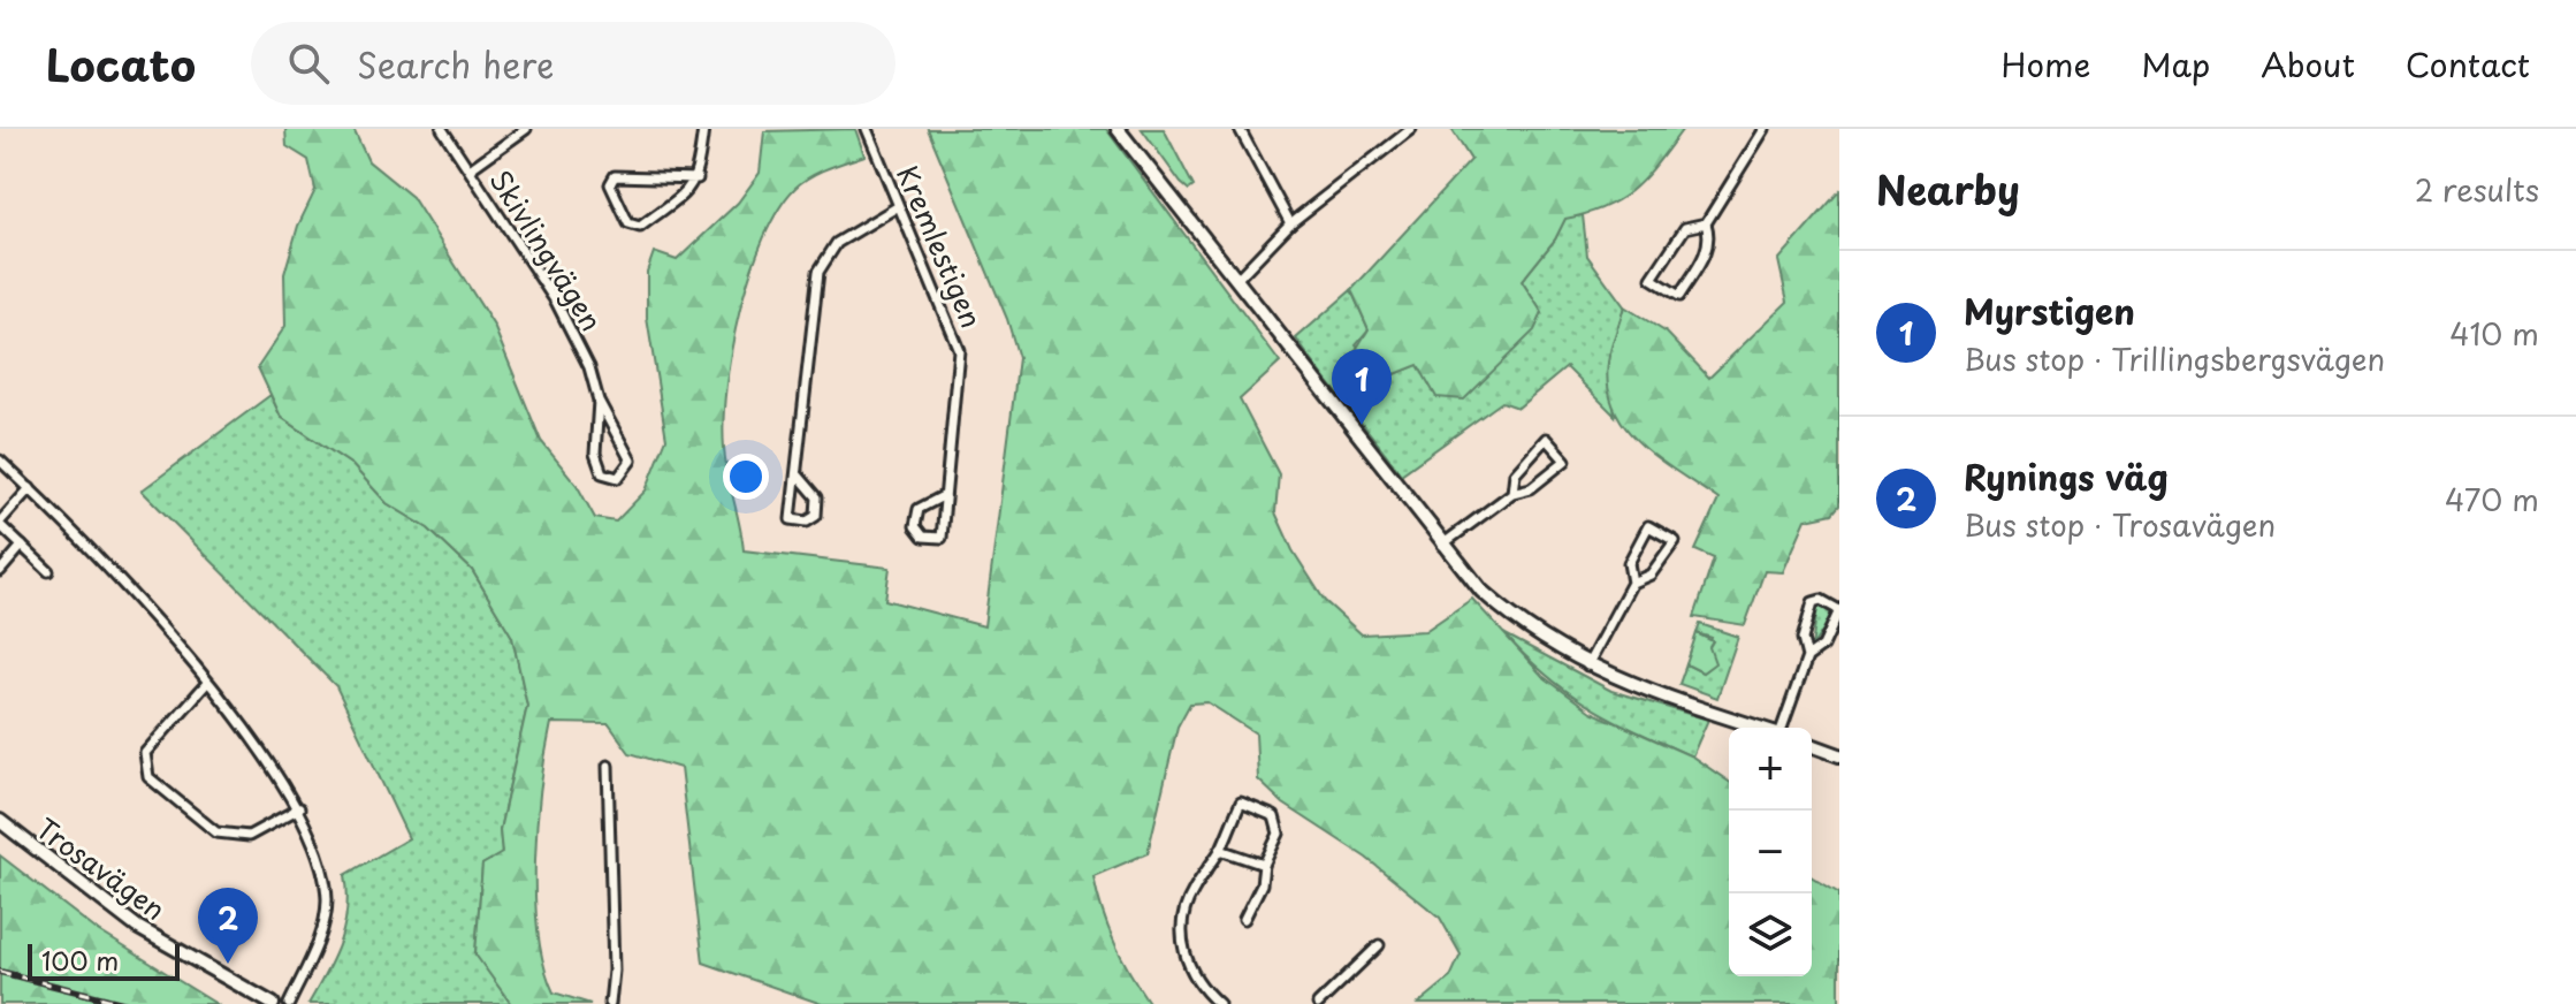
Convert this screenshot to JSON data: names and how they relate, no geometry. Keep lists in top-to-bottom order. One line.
{"streets":{"street":["Kremlestigen","Skivlingvägen","Trosavägen"]},"scale_bar":"100 m","page":{"header":"Locato","search":"Search here","nav":["Home","Map","About","Contact"],"heading":["Nearby","2 results"],"list":[{"mark":"1","name":"Myrstigen","note":"Bus stop · Trillingsbergsvägen","value":"410 m"},{"mark":"2","name":"Rynings väg","note":"Bus stop · Trosavägen","value":"470 m"}],"pins":["1","2"],"map_buttons":["+","−"],"scale":"100 m"}}
